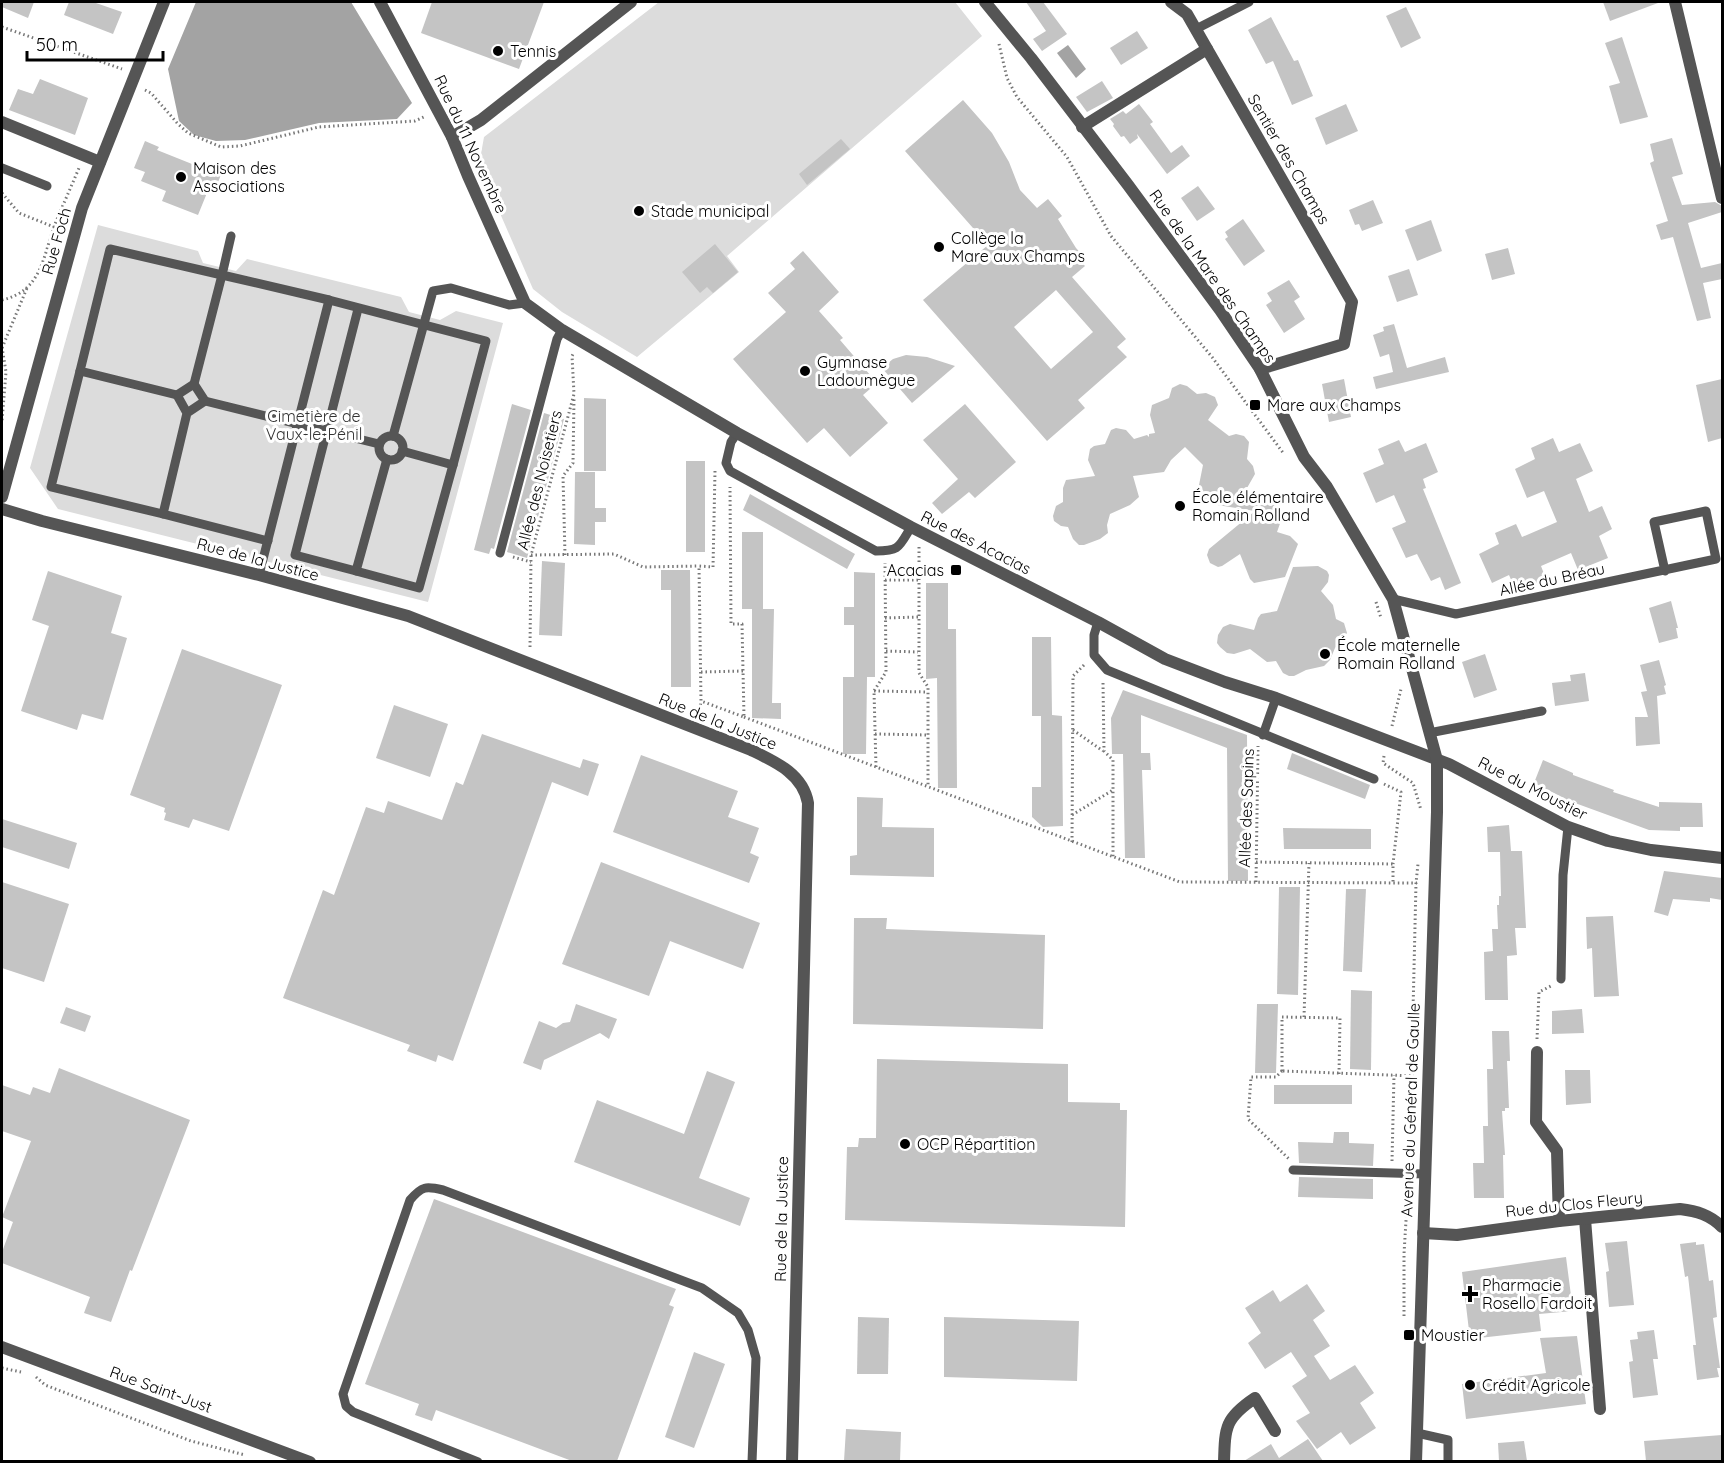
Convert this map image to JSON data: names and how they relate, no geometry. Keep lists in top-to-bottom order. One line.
{"streets":{"street":["Rue du 11 Novembre","Sentier des Champs","Rue Foch","Rue de la Mare des Champs","Rue des Acacias","Rue de la Justice","Rue du Moustier","Avenue du Général de Gaulle","Rue du Clos Fleury","Rue Saint-Just"],"lane":["Allée du Bréau"],"path":["Allée des Noisetiers","Allée des Sapins"]},"crossings":[["Rue du 11 Novembre","Rue des Acacias"],["Sentier des Champs","Rue de la Mare des Champs"],["Rue de la Mare des Champs","Rue des Acacias"],["Rue de la Mare des Champs","Allée du Bréau"],["Rue de la Mare des Champs","Rue du Moustier"],["Rue de la Mare des Champs","Avenue du Général de Gaulle"],["Allée des Noisetiers","Rue des Acacias"],["Allée des Noisetiers","Rue de la Justice"],["Rue des Acacias","Rue du Moustier"],["Rue des Acacias","Avenue du Général de Gaulle"],["Rue du Moustier","Avenue du Général de Gaulle"],["Avenue du Général de Gaulle","Rue du Clos Fleury"]],"parks":["Cimetière de Vaux-le-Pénil"],"places":{"other":["Tennis","Maison des Associations","Stade municipal","Collège la Mare aux Champs","Gymnase Ladoumègue","École élémentaire Romain Rolland","École maternelle Romain Rolland","OCP Répartition","Crédit Agricole"],"transit":["Mare aux Champs","Acacias","Moustier"],"health":["Pharmacie Rosello Fardoit"]},"scale_bar":"50 m"}
